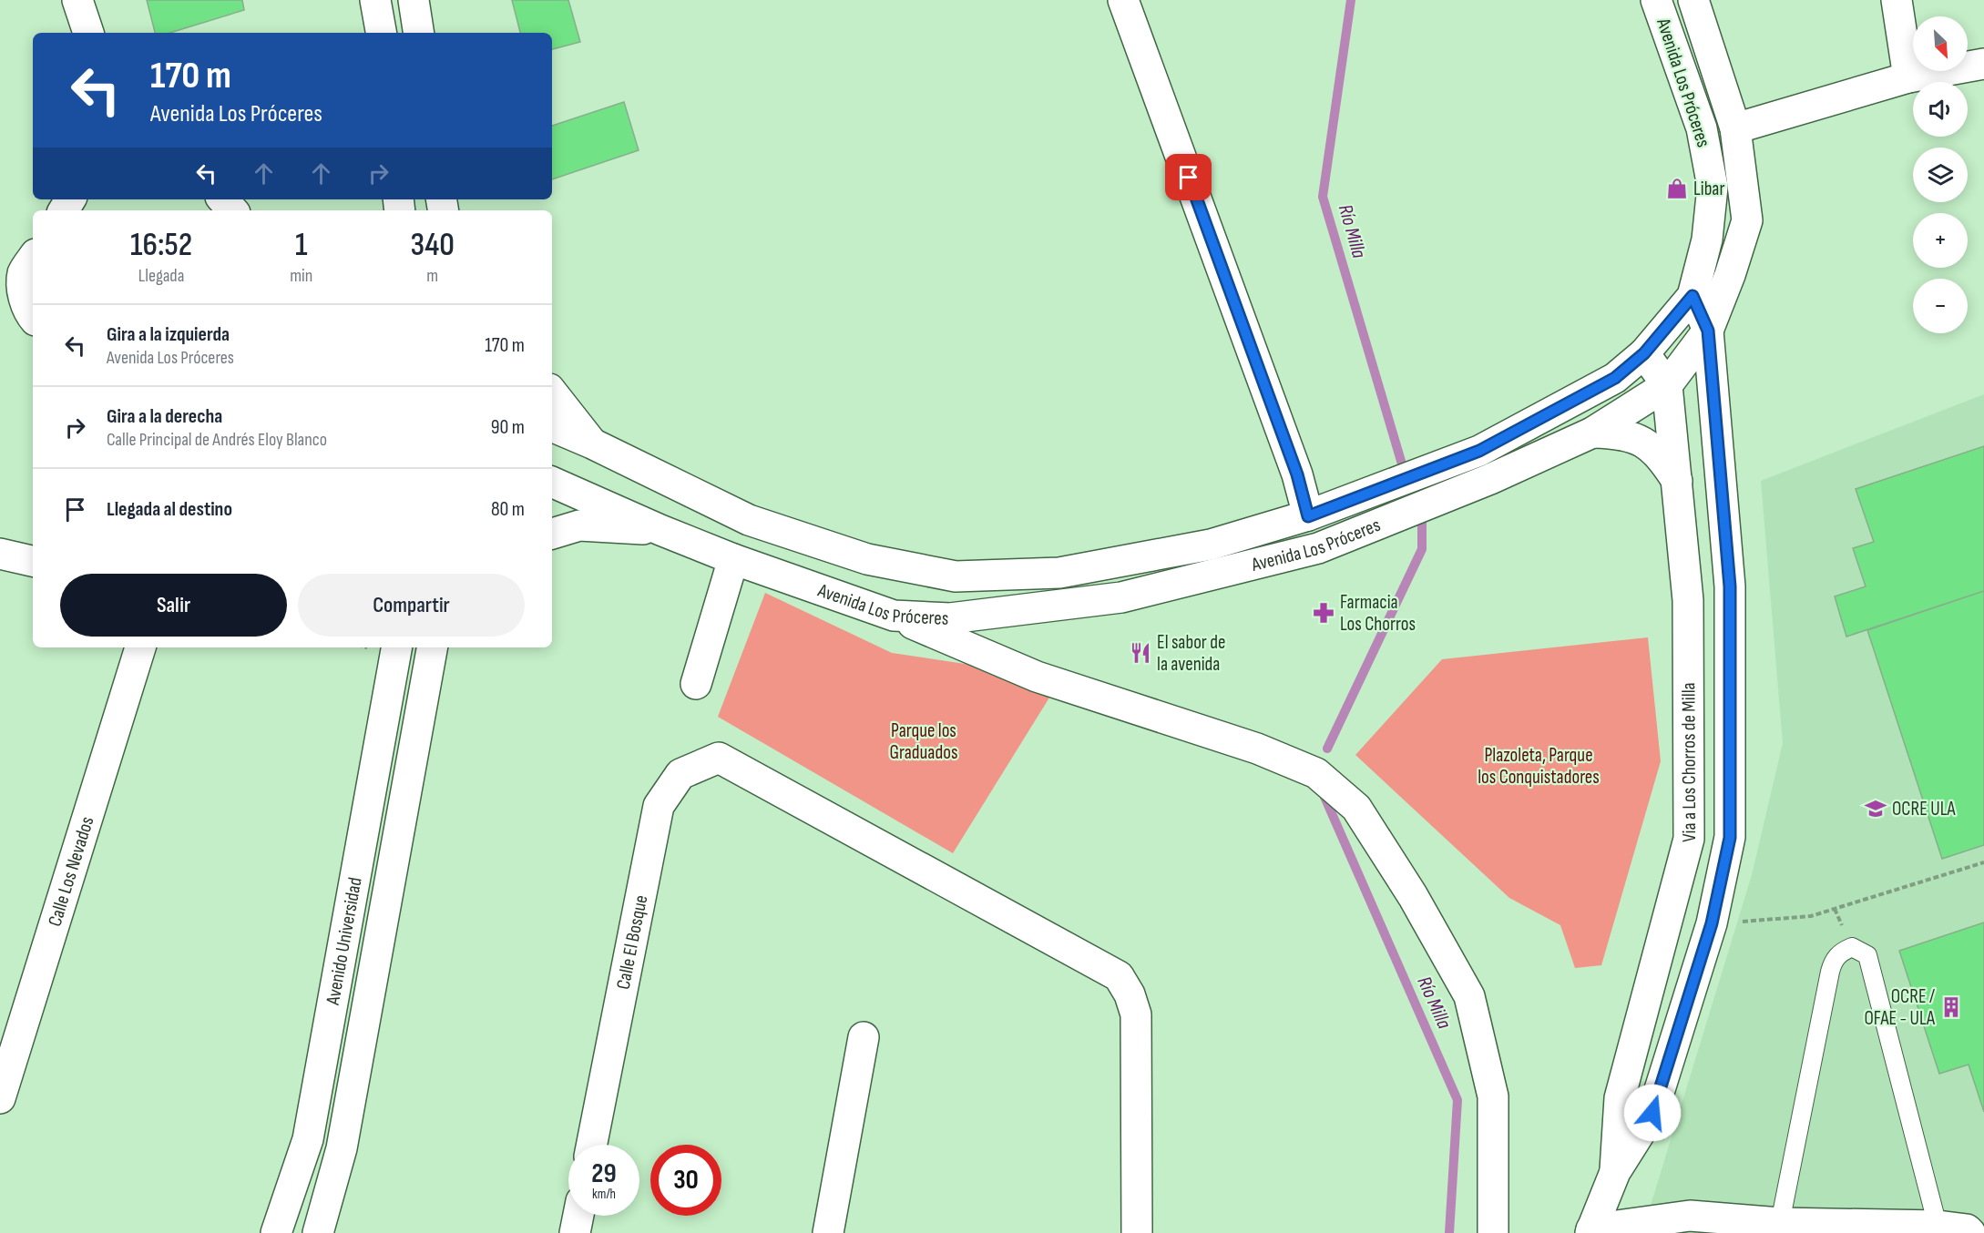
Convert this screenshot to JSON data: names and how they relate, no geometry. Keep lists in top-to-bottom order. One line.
{"streets":{"main road":["Avenida Los Próceres","Via a Los Chorros de Milla","Calle Los Nevados","Avenido Universidad","Calle El Bosque"]},"crossings":[["Avenida Los Próceres","Via a Los Chorros de Milla"]],"water":["Río Milla"],"parks":["Parque los Graduados","Plazoleta, Parque los Conquistadores"],"places":{"shop":["Libar"],"pharmacy":["Farmacia Los Chorros"],"restaurant":["El sabor de la avenida"],"school or university":["OCRE ULA"],"building":["OCRE / OFAE - ULA"]},"north":"bottom right","page":{"map_buttons":["+","−"],"turn":["170 m","Avenida Los Próceres"],"eta":["16:52","Llegada","1","min","340","m"],"list":[{"name":"Gira a la izquierda","note":"Avenida Los Próceres","value":"170 m"},{"name":"Gira a la derecha","note":"Calle Principal de Andrés Eloy Blanco","value":"90 m"},{"name":"Llegada al destino","value":"80 m"}],"buttons":["Salir","Compartir"],"speed":"29 km/h","limit":"30"}}
